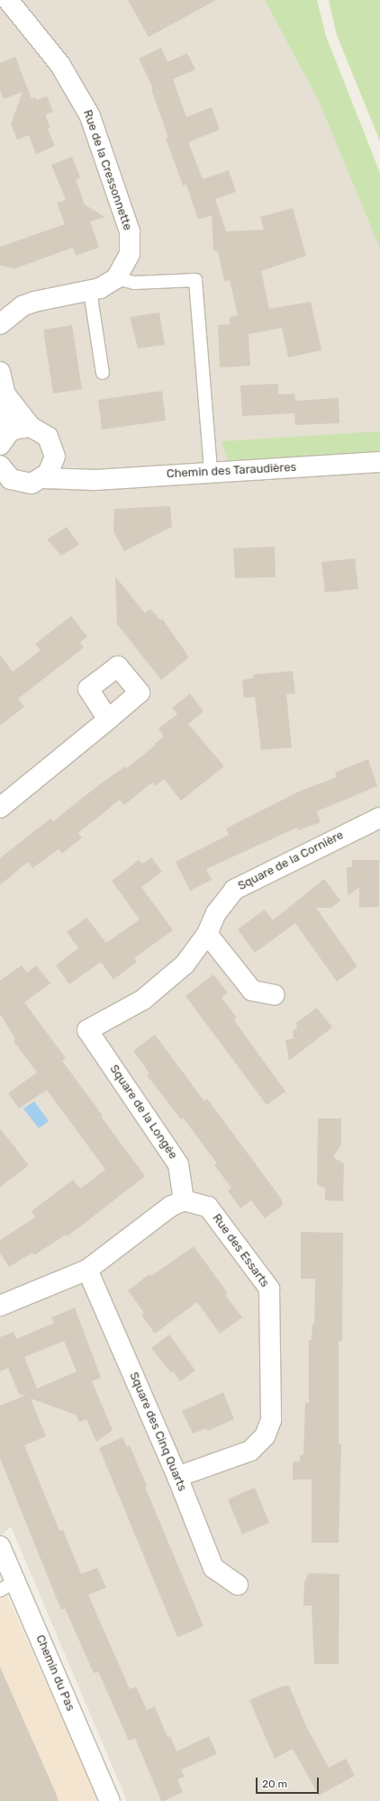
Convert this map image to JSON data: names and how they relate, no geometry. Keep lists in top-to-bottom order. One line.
{"streets":{"street":["Rue de la Cressonnette","Chemin des Taraudières","Square de la Cornière","Square de la Longée","Rue des Essarts","Square des Cinq Quarts","Chemin du Pas"]},"crossings":[["Square de la Cornière","Square de la Longée"],["Square de la Longée","Rue des Essarts"],["Rue des Essarts","Square des Cinq Quarts"]],"scale_bar":"20 m"}
